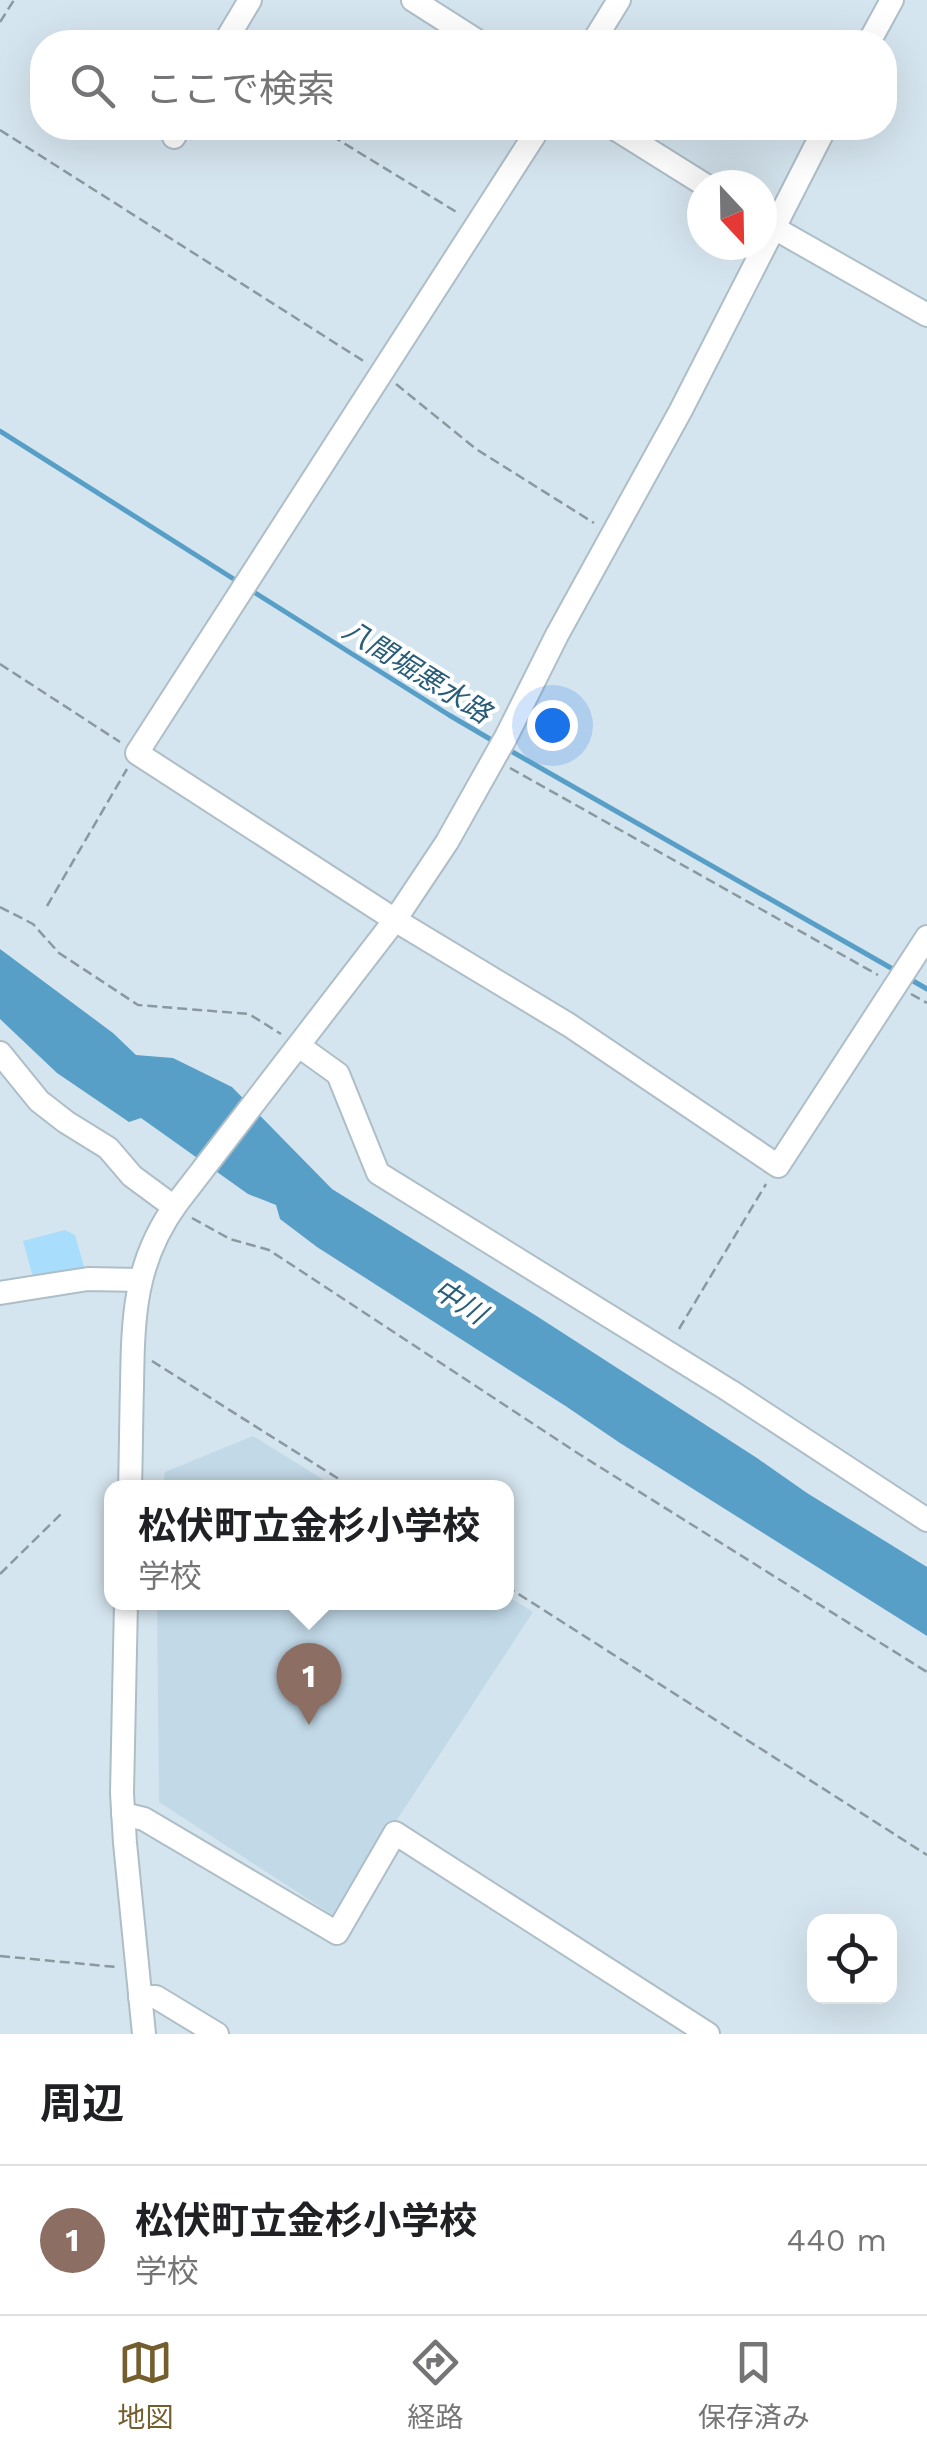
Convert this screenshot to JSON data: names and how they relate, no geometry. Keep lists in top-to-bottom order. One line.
{"water":["八間堀悪水路","中川"],"north":"bottom","page":{"search":"ここで検索","popup":["松伏町立金杉小学校","学校"],"pins":"1","heading":"周辺","list":[{"mark":"1","name":"松伏町立金杉小学校","note":"学校","value":"440 m"}],"nav":["地図","経路","保存済み"]}}
